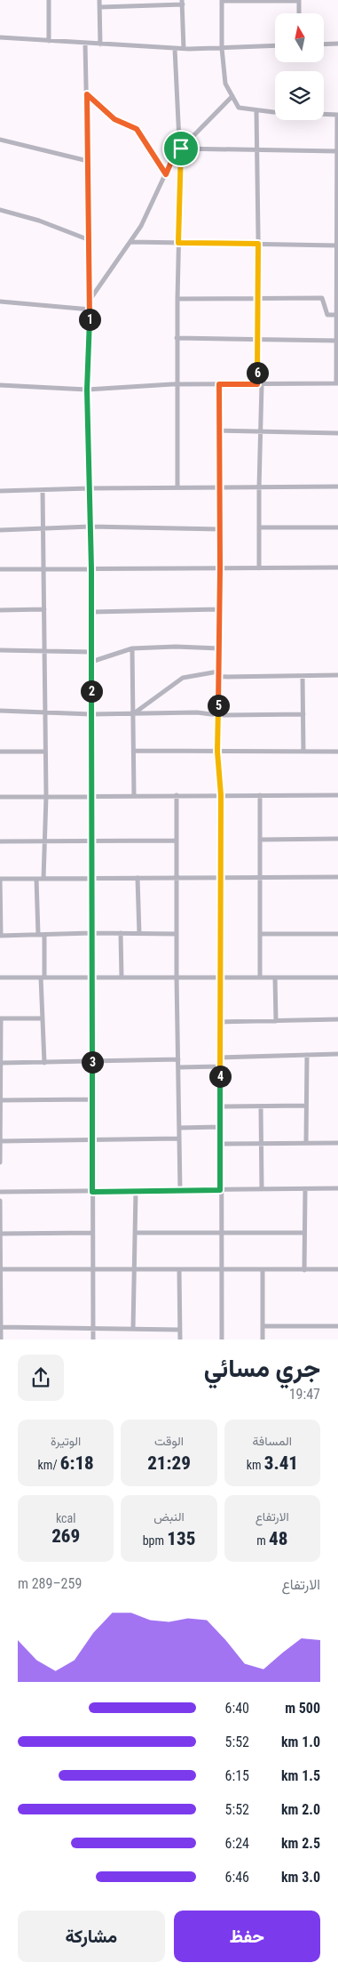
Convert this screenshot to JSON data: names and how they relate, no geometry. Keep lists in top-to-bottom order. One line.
{"north":"top","page":{"pins":["1","6","2","5","3","4"],"heading":["جري مسائي","19:47"],"stats":[["المسافة","3.41 km"],["الوقت","21:29"],["الوتيرة","6:18 /km"],["الارتفاع","48 m"],["النبض","135 bpm"],["kcal","269"]],"chart":["الارتفاع","259–289 m"],"list":[{"name":"500 m","note":"6:40"},{"name":"1.0 km","note":"5:52"},{"name":"1.5 km","note":"6:15"},{"name":"2.0 km","note":"5:52"},{"name":"2.5 km","note":"6:24"},{"name":"3.0 km","note":"6:46"}],"buttons":["حفظ","مشاركة"]}}
